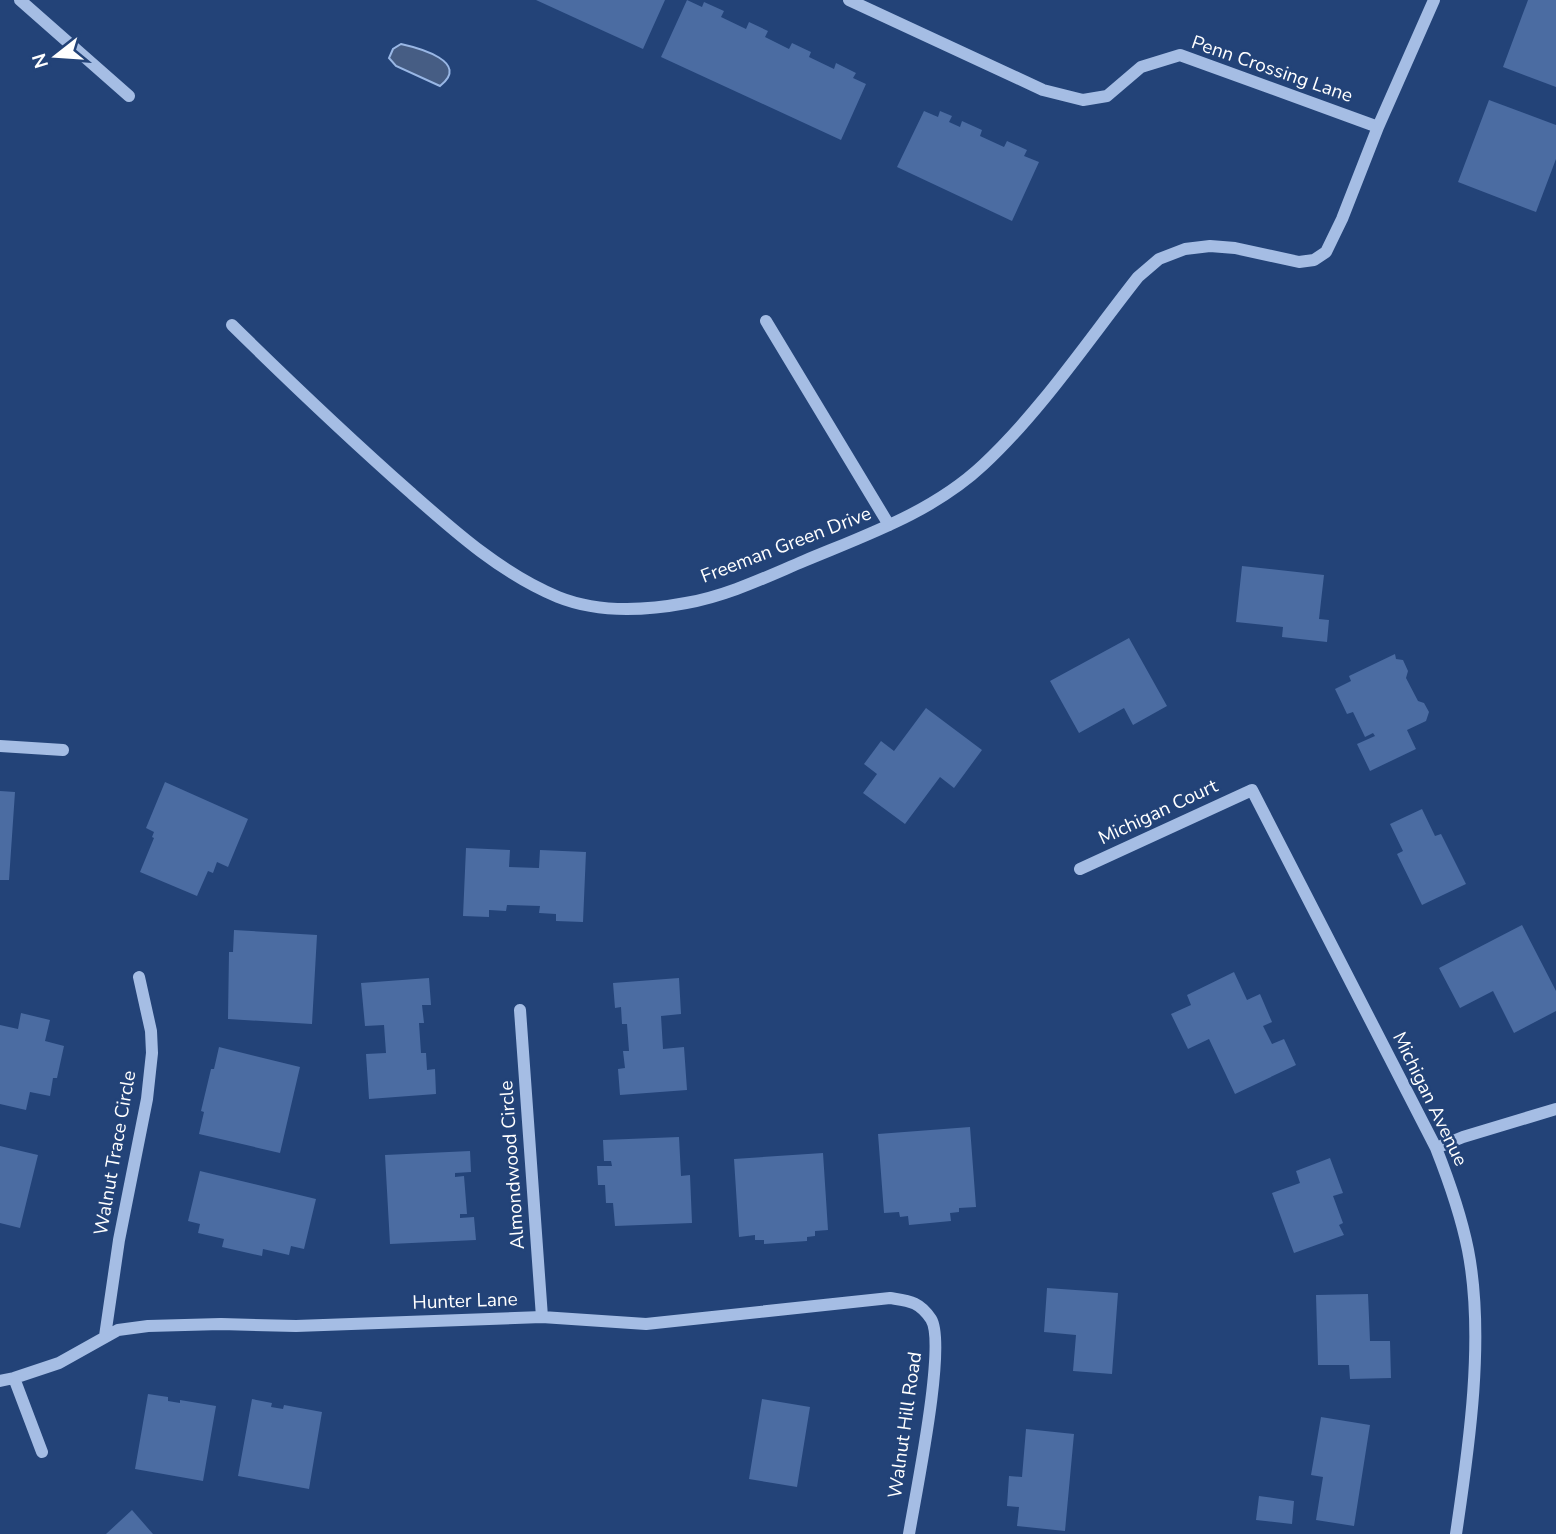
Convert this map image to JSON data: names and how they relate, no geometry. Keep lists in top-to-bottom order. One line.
{"streets":{"street":["Penn Crossing Lane","Freeman Green Drive","Michigan Court","Michigan Avenue","Walnut Trace Circle","Almondwood Circle","Hunter Lane","Walnut Hill Road"]},"crossings":[["Penn Crossing Lane","Freeman Green Drive"],["Michigan Court","Michigan Avenue"],["Walnut Trace Circle","Hunter Lane"],["Almondwood Circle","Hunter Lane"],["Hunter Lane","Walnut Hill Road"]],"north":"left"}
